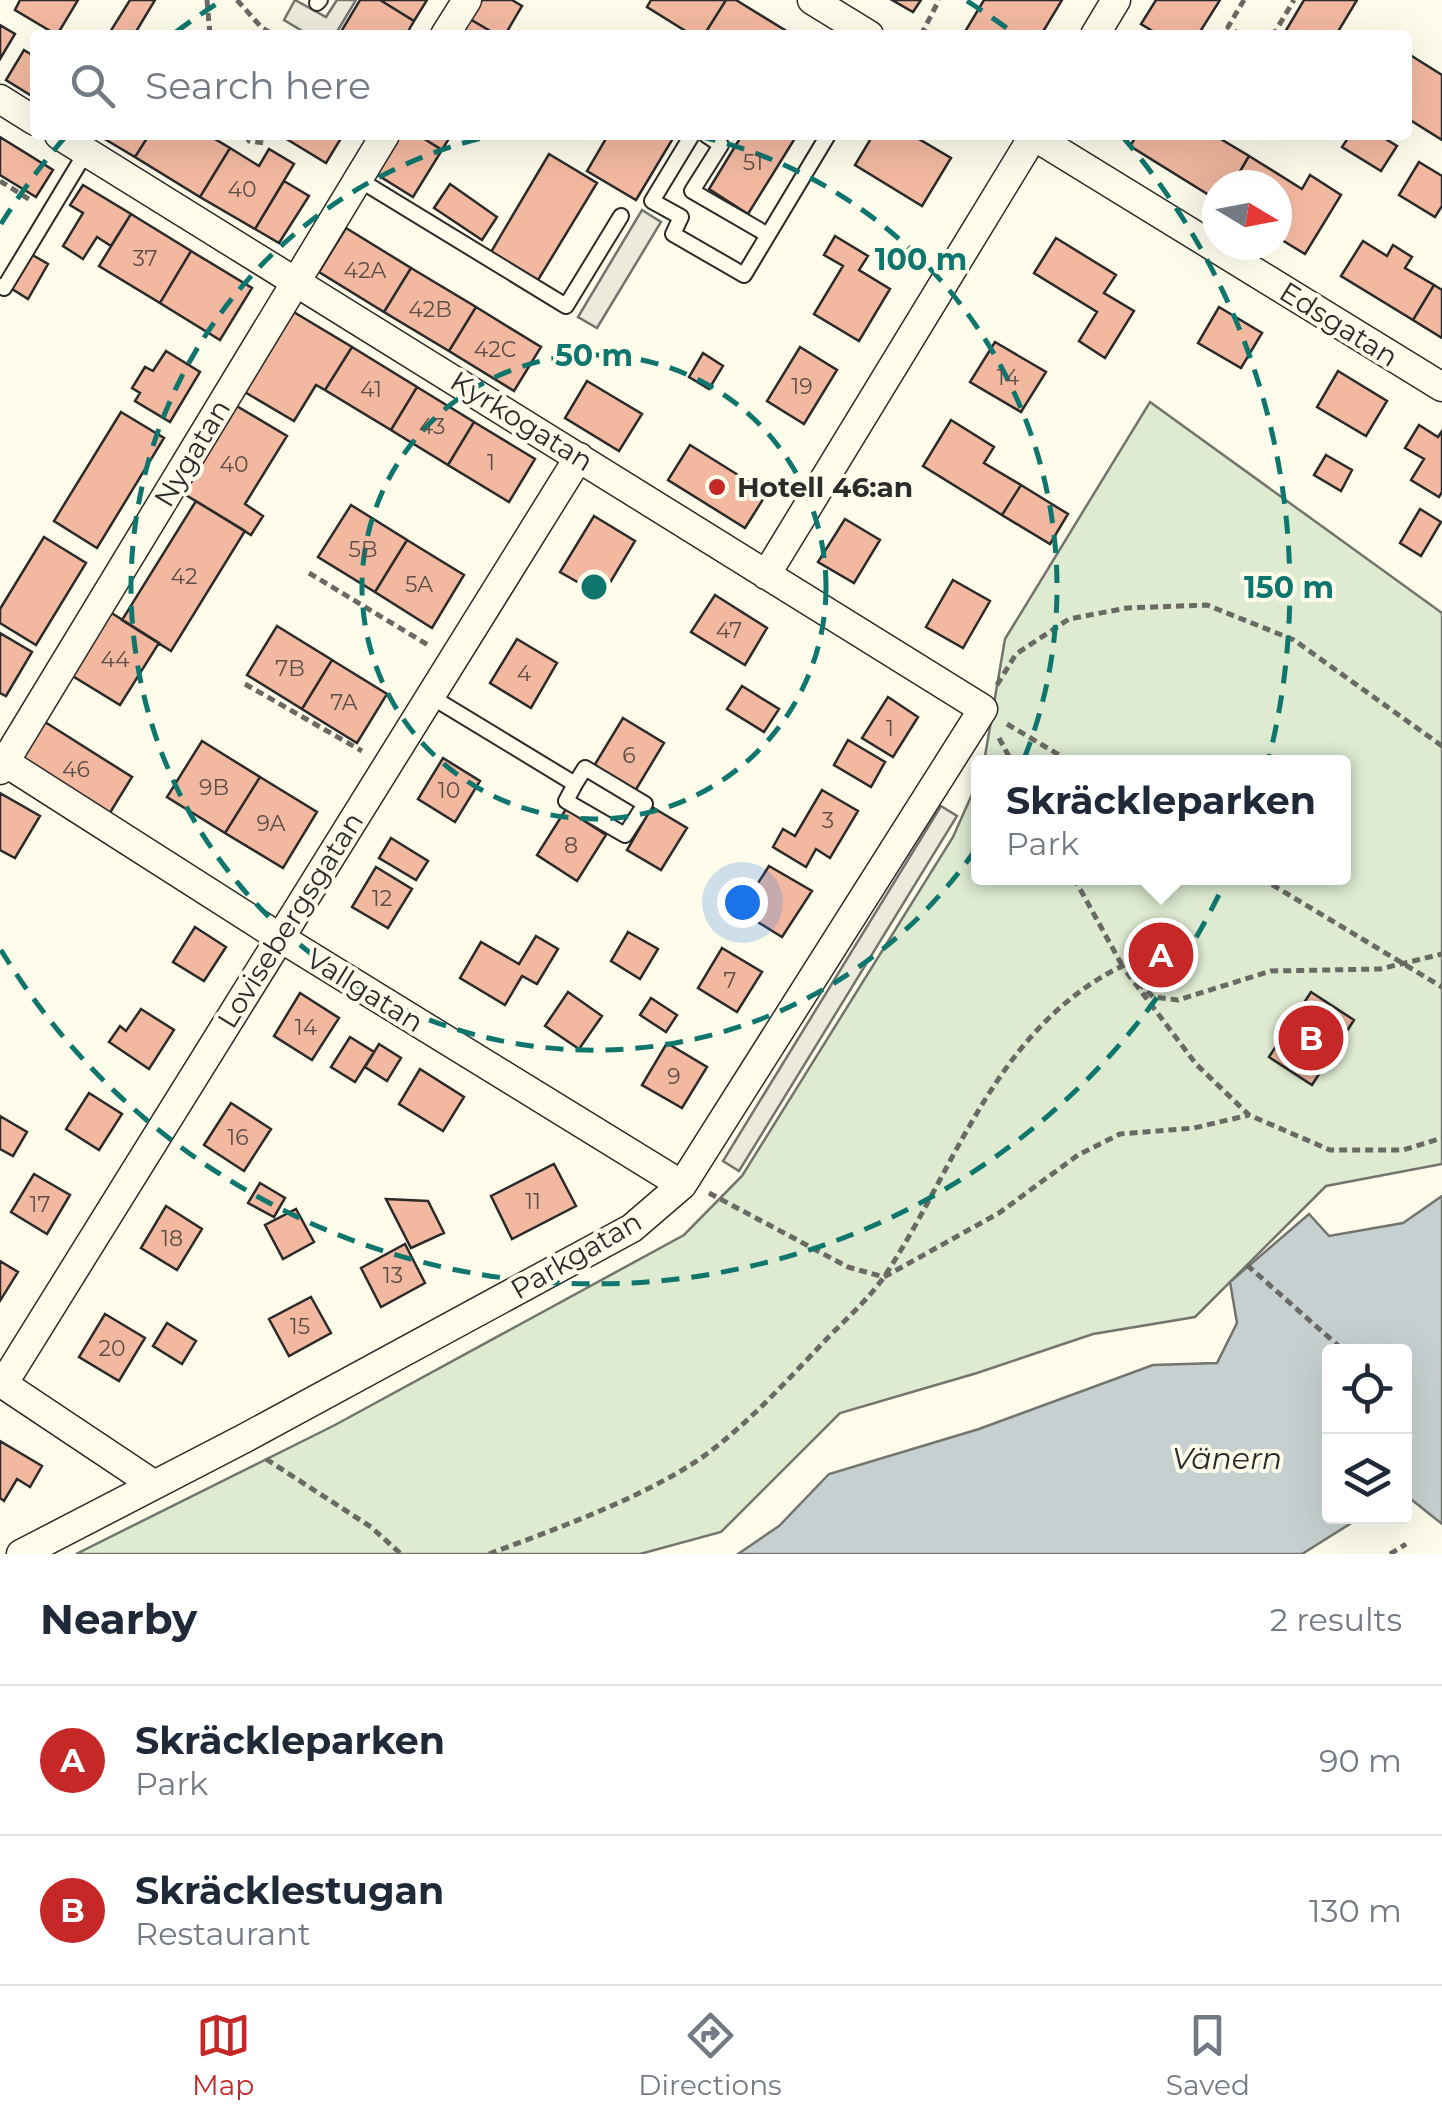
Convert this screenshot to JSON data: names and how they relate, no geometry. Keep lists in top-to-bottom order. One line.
{"streets":{"street":["Edsgatan","Kyrkogatan","Nygatan","Lovisebergsgatan","Vallgatan","Parkgatan"]},"crossings":[["Kyrkogatan","Nygatan"],["Kyrkogatan","Lovisebergsgatan"],["Kyrkogatan","Parkgatan"],["Nygatan","Vallgatan"],["Lovisebergsgatan","Vallgatan"],["Vallgatan","Parkgatan"]],"water":["Vänern"],"places":["Hotell 46:an"],"house_numbers":["51","40","37","42A","42B","42C","14","19","41","43","1","40","5B","42","5A","47","44","7B","4","7A","1","6","46","9B","10","3","9A","8","12","7","14","9","16","11","17","18","13","15","20"],"north":"right","page":{"search":"Search here","popup":["Skräckleparken","Park"],"pins":["A","B"],"heading":["Nearby","2 results"],"list":[{"mark":"A","name":"Skräckleparken","note":"Park","value":"90 m"},{"mark":"B","name":"Skräcklestugan","note":"Restaurant","value":"130 m"}],"nav":["Map","Directions","Saved"]},"rings":["100 m","50 m","150 m"]}
